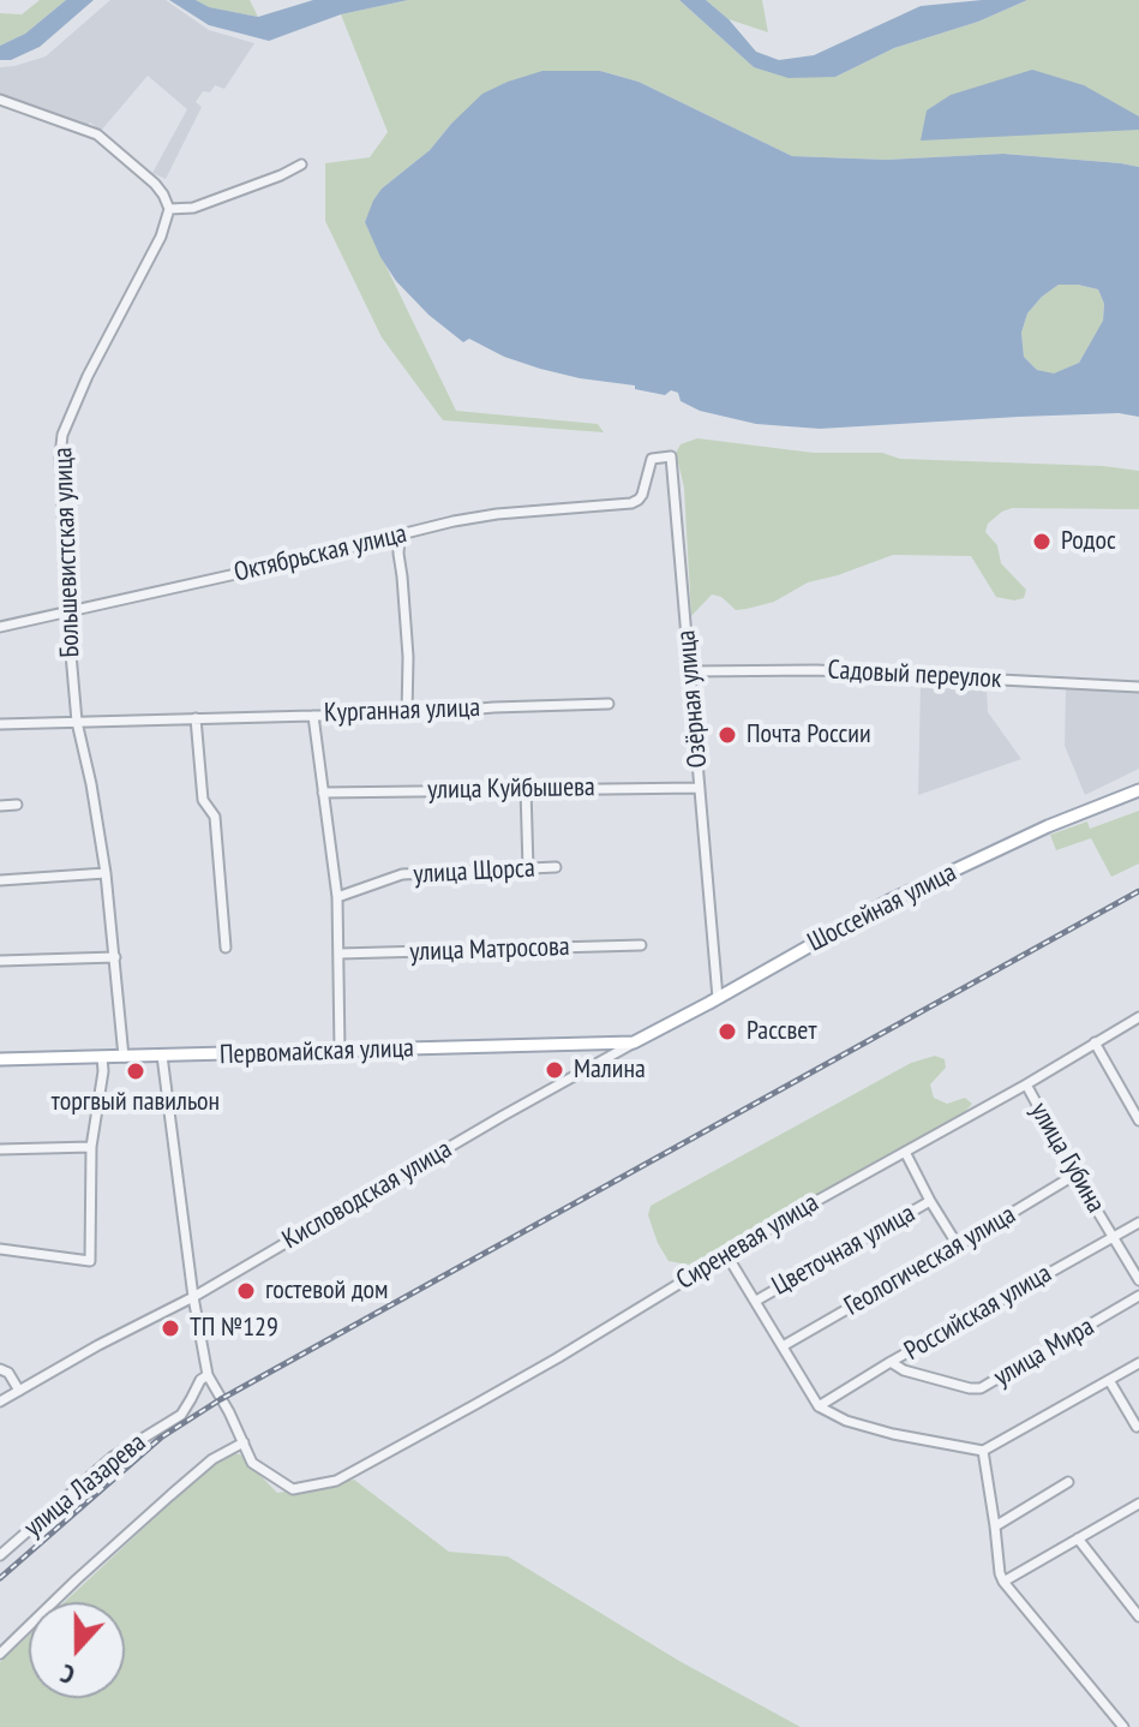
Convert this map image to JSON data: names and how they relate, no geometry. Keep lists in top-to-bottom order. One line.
{"streets":{"main road":["Шоссейная улица","Первомайская улица"],"street":["Большевистская улица","Октябрьская улица","Садовый переулок","Озёрная улица","Курганная улица","улица Куйбышева","улица Щорса","улица Матросова","улица Губина","Кисловодская улица","Сиреневая улица","Цветочная улица","Геологическая улица","Российская улица","улица Мира","улица Лазарева"]},"crossings":[["Большевистская улица","Октябрьская улица"],["Большевистская улица","Курганная улица"],["Большевистская улица","Первомайская улица"],["Октябрьская улица","Озёрная улица"],["Садовый переулок","Озёрная улица"],["Озёрная улица","улица Куйбышева"],["Озёрная улица","Шоссейная улица"],["Шоссейная улица","Первомайская улица"],["Шоссейная улица","Кисловодская улица"],["Первомайская улица","Кисловодская улица"],["улица Губина","Сиреневая улица"],["улица Губина","Геологическая улица"],["улица Губина","Российская улица"],["Российская улица","улица Мира"]],"places":["Родос","Почта России","Рассвет","Малина","торгвый павильон","гостевой дом","ТП №129"],"north":"bottom"}
